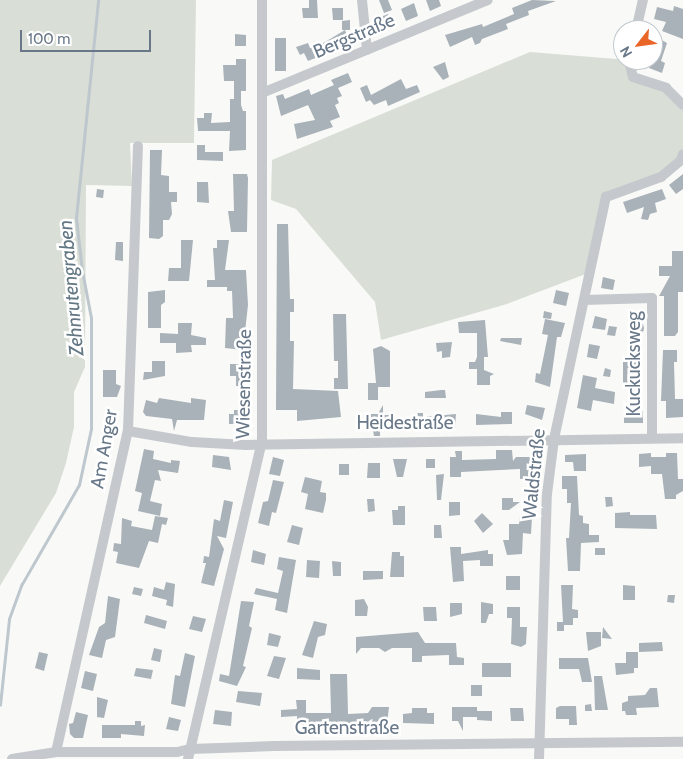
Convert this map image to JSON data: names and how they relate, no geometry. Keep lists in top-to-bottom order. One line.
{"streets":{"street":["Bergstraße","Kuckucksweg","Wiesenstraße","Heidestraße","Am Anger","Waldstraße","Gartenstraße"]},"crossings":[["Bergstraße","Wiesenstraße"],["Kuckucksweg","Heidestraße"],["Kuckucksweg","Waldstraße"],["Wiesenstraße","Heidestraße"],["Wiesenstraße","Gartenstraße"],["Heidestraße","Am Anger"],["Heidestraße","Waldstraße"],["Am Anger","Gartenstraße"],["Waldstraße","Gartenstraße"]],"water":["Zehnrutengraben"],"scale_bar":"100 m","north":"bottom left"}
